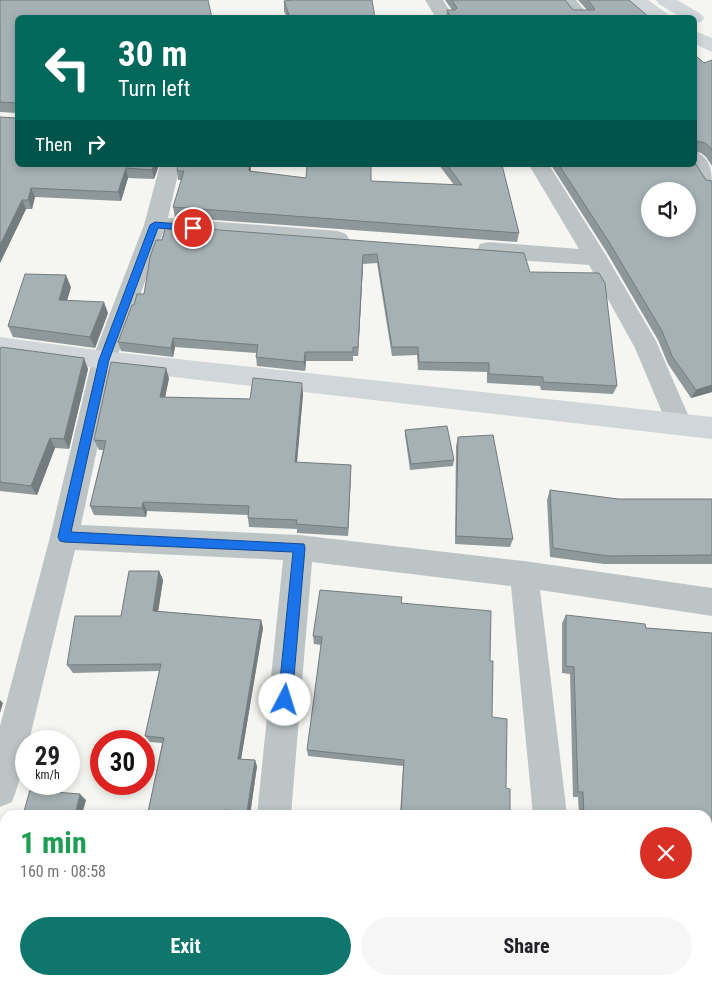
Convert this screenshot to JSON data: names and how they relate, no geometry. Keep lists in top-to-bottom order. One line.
{"page":{"turn":["30 m","Turn left"],"then":"Then","speed":"29 km/h","limit":"30","heading":["1 min","160 m · 08:58"],"buttons":["Exit","Share"]}}
